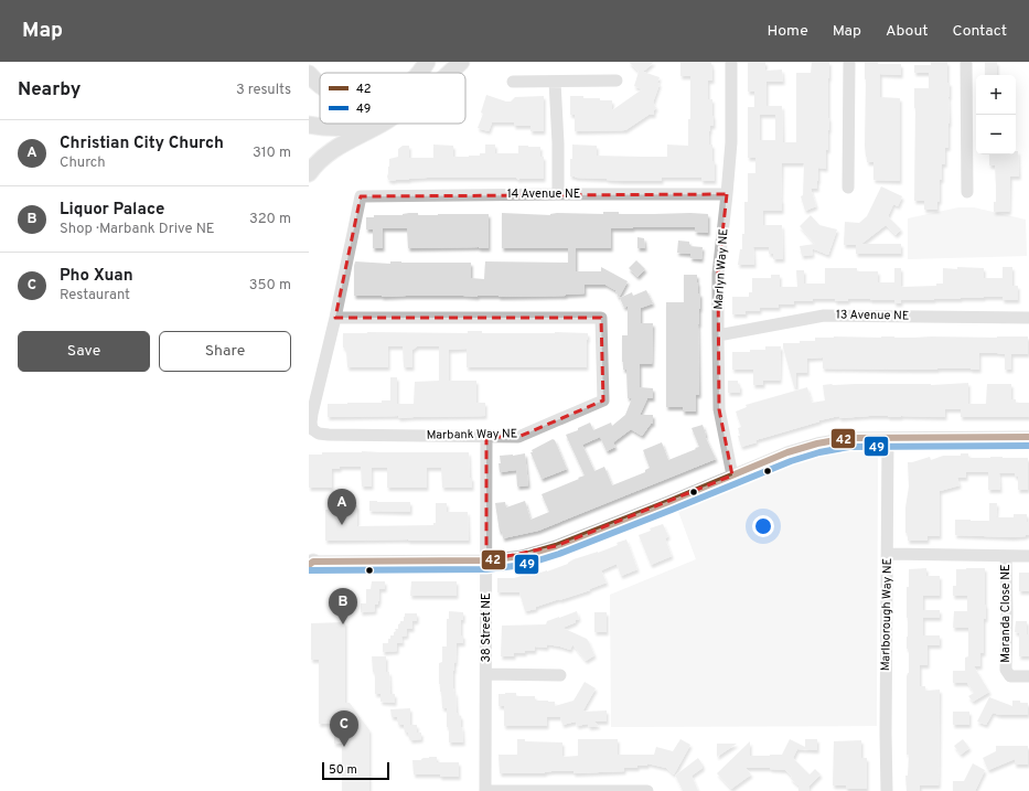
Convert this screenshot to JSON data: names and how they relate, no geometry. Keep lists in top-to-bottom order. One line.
{"streets":{"street":["14 Avenue NE","Marlyn Way NE","13 Avenue NE","Marbank Way NE","Maranda Close NE","Marlborough Way NE","38 Street NE"]},"crossings":[["14 Avenue NE","Marlyn Way NE"],["14 Avenue NE","Marbank Way NE"],["Marlyn Way NE","13 Avenue NE"],["Marbank Way NE","38 Street NE"],["Maranda Close NE","Marlborough Way NE"]],"lines":["transit line 42","transit line 49"],"legend":["42","49"],"scale_bar":"50 m","page":{"header":"Map","nav":["Home","Map","About","Contact"],"heading":["Nearby","3 results"],"map_buttons":["+","−"],"list":[{"mark":"A","name":"Christian City Church","note":"Church","value":"310 m"},{"mark":"B","name":"Liquor Palace","note":"Shop · Marbank Drive NE","value":"320 m"},{"mark":"C","name":"Pho Xuan","note":"Restaurant","value":"350 m"}],"buttons":["Save","Share"],"pins":["A","B","C"],"scale":"50 m"}}
